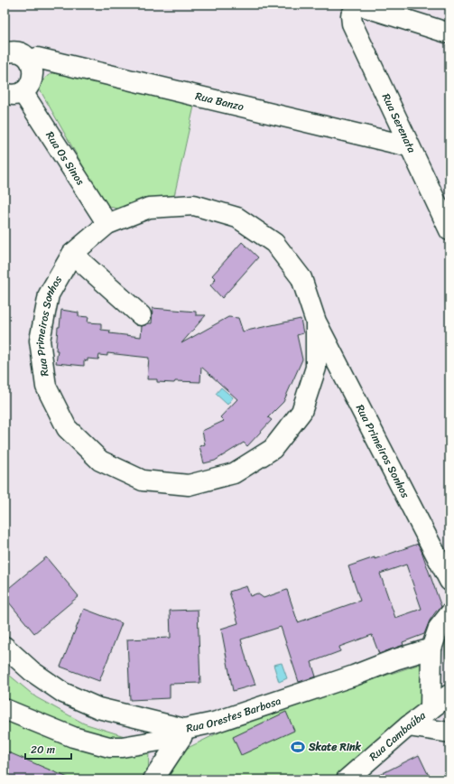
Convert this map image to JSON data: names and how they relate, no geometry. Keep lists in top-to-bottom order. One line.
{"streets":{"street":["Rua Banzo","Rua Serenata","Rua Os Sinos","Rua Primeiros Sonhos","Rua Orestes Barbosa","Rua Cambaúba"]},"crossings":[["Rua Banzo","Rua Serenata"],["Rua Os Sinos","Rua Primeiros Sonhos"]],"places":{"sports":["Skate Rink"]},"scale_bar":"20 m"}
